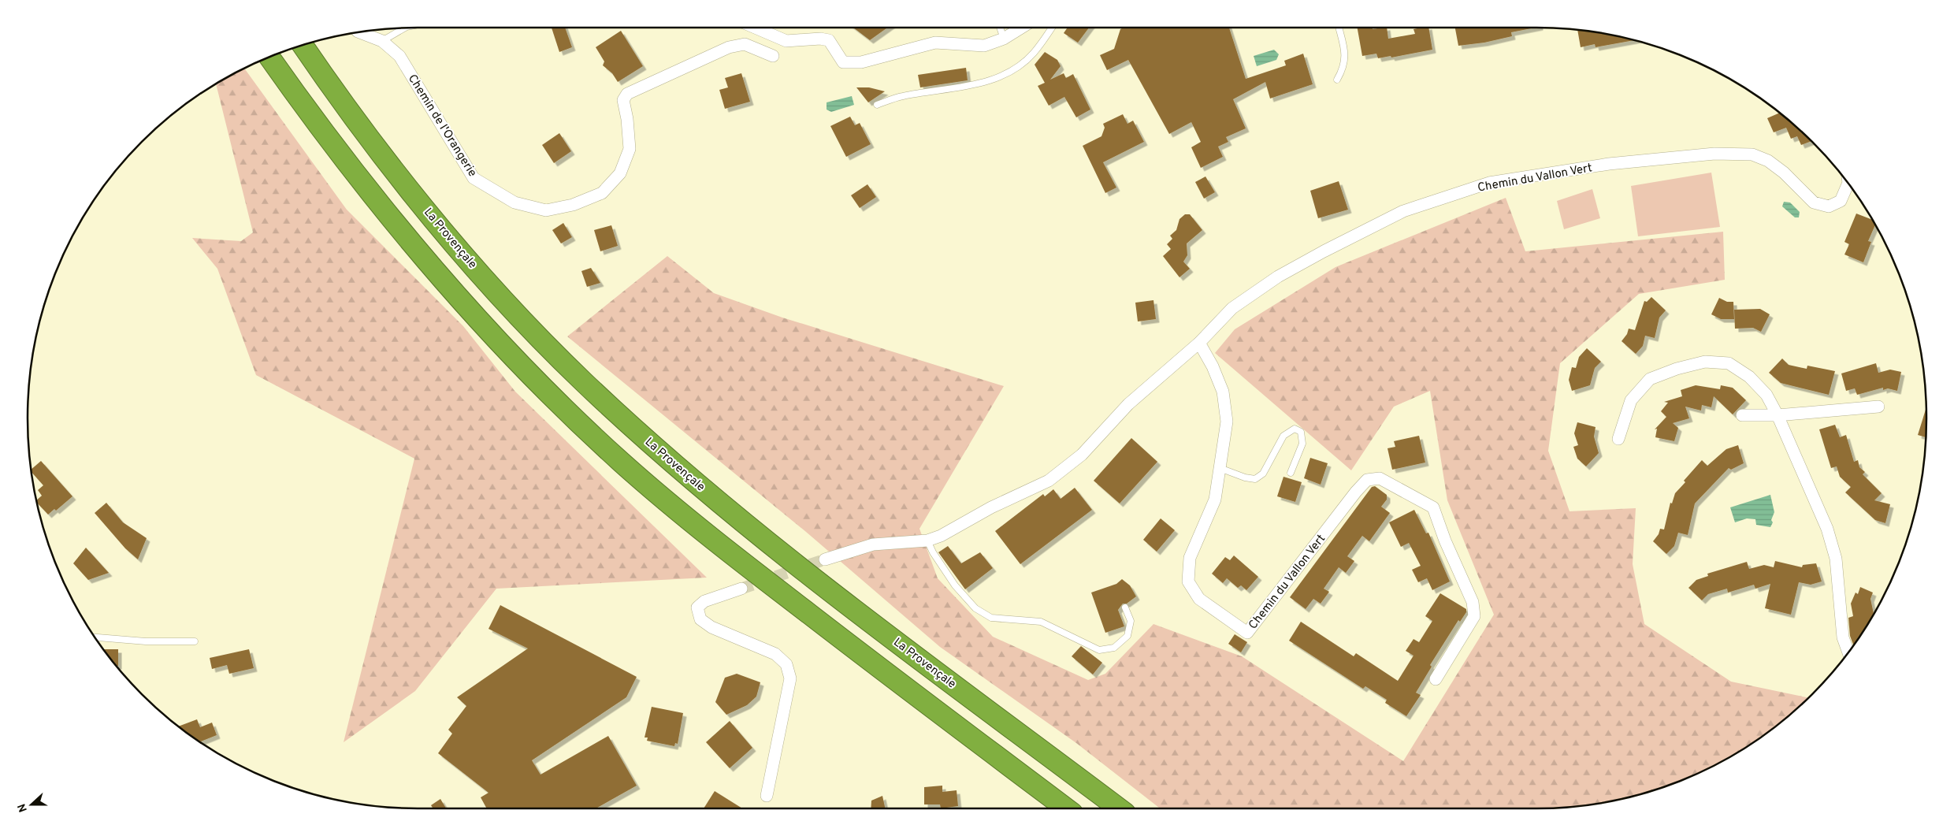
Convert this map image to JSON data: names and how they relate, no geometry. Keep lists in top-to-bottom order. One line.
{"streets":{"highway":["La Provençale"],"street":["Chemin de l'Orangerie","Chemin du Vallon Vert"]},"north":"left"}
